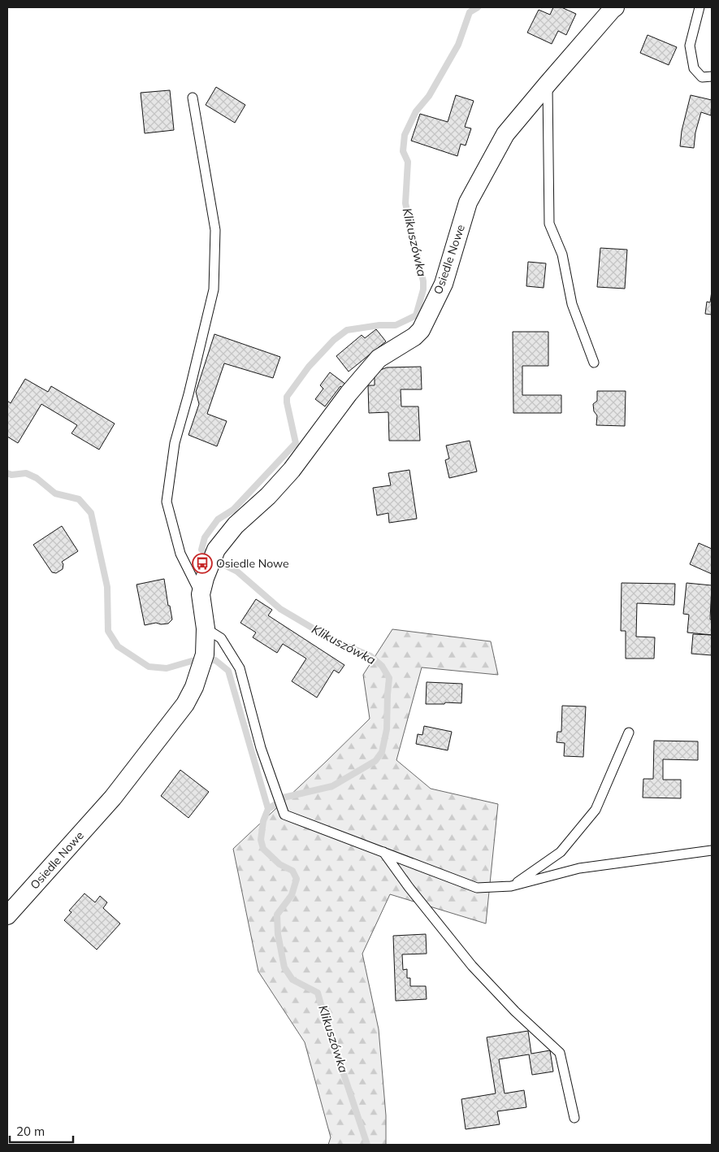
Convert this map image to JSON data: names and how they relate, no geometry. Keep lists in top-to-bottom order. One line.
{"streets":{"street":["Osiedle Nowe"]},"water":["Klikuszówka"],"places":{"bus stop":["Osiedle Nowe"]},"scale_bar":"20 m"}
